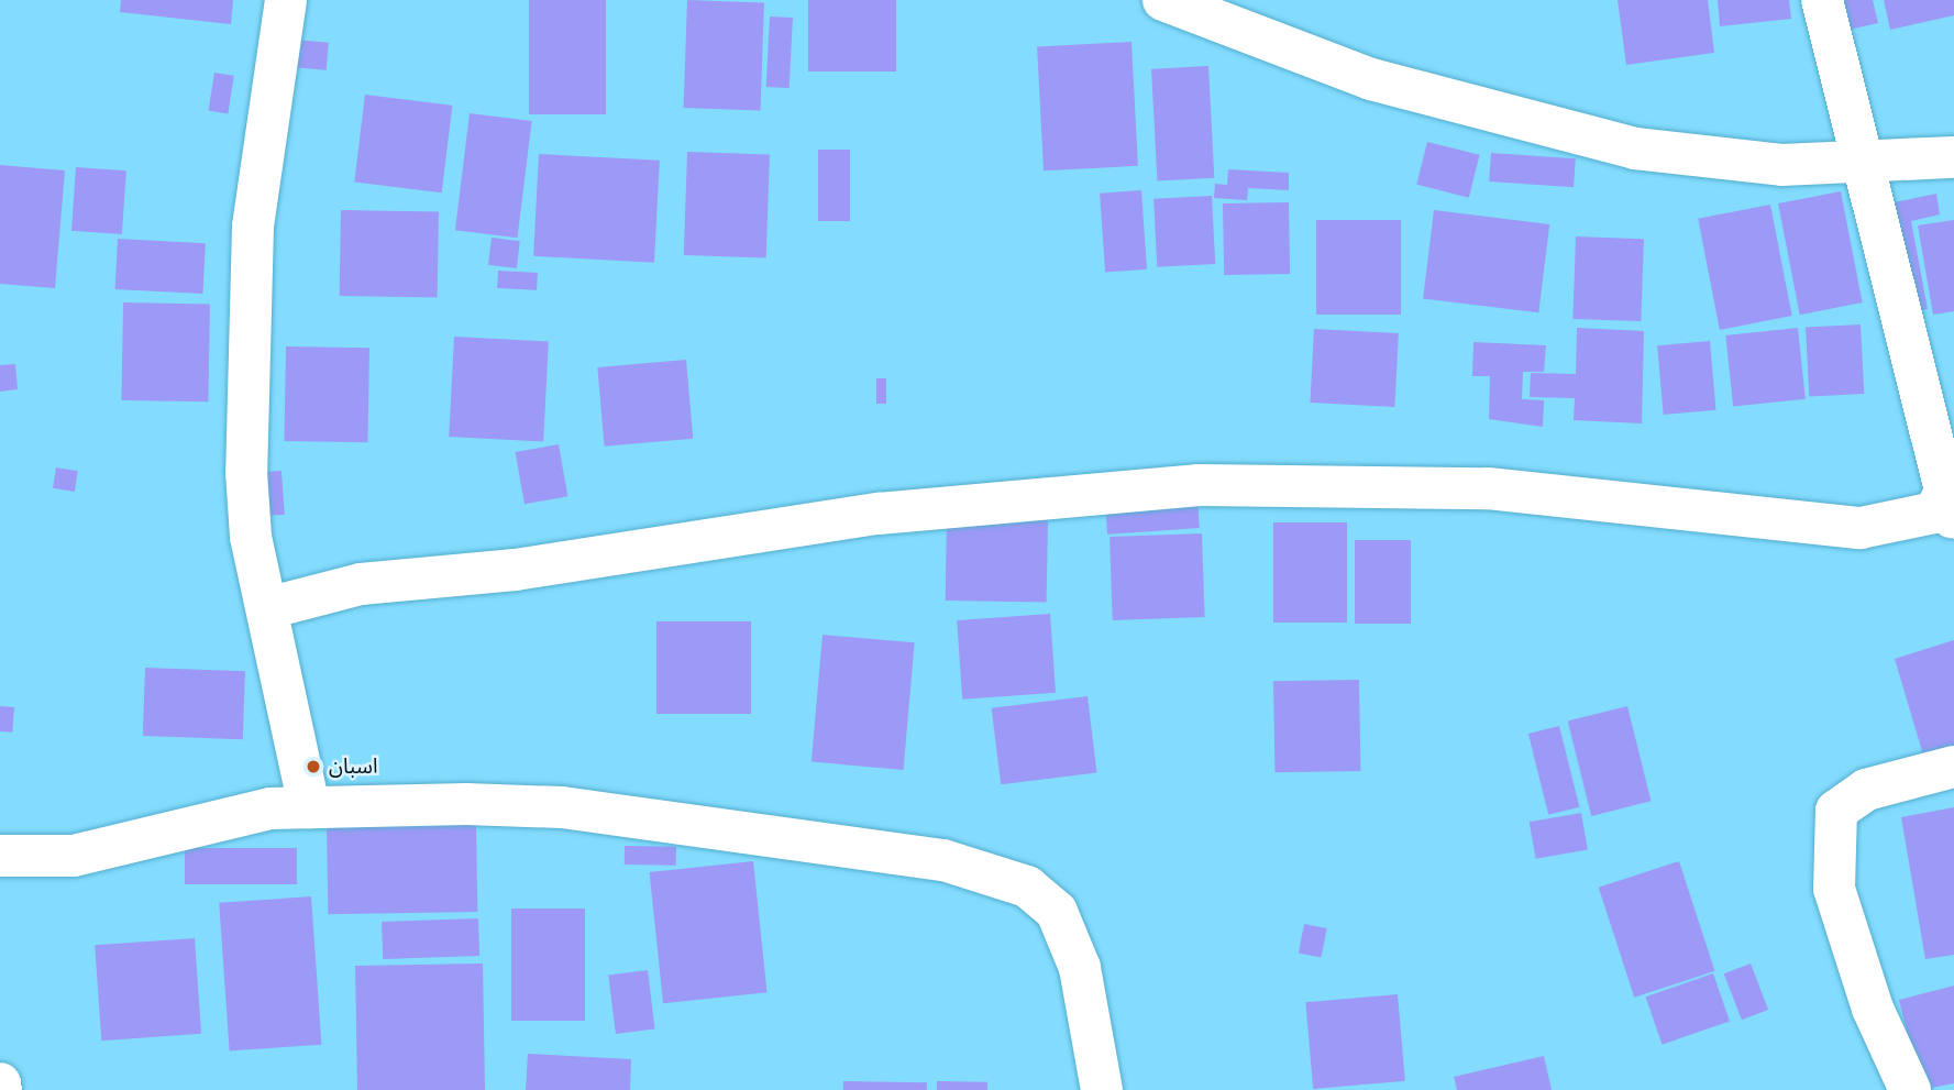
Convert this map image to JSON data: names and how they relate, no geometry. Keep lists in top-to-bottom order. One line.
{"places":["اسبان"]}
